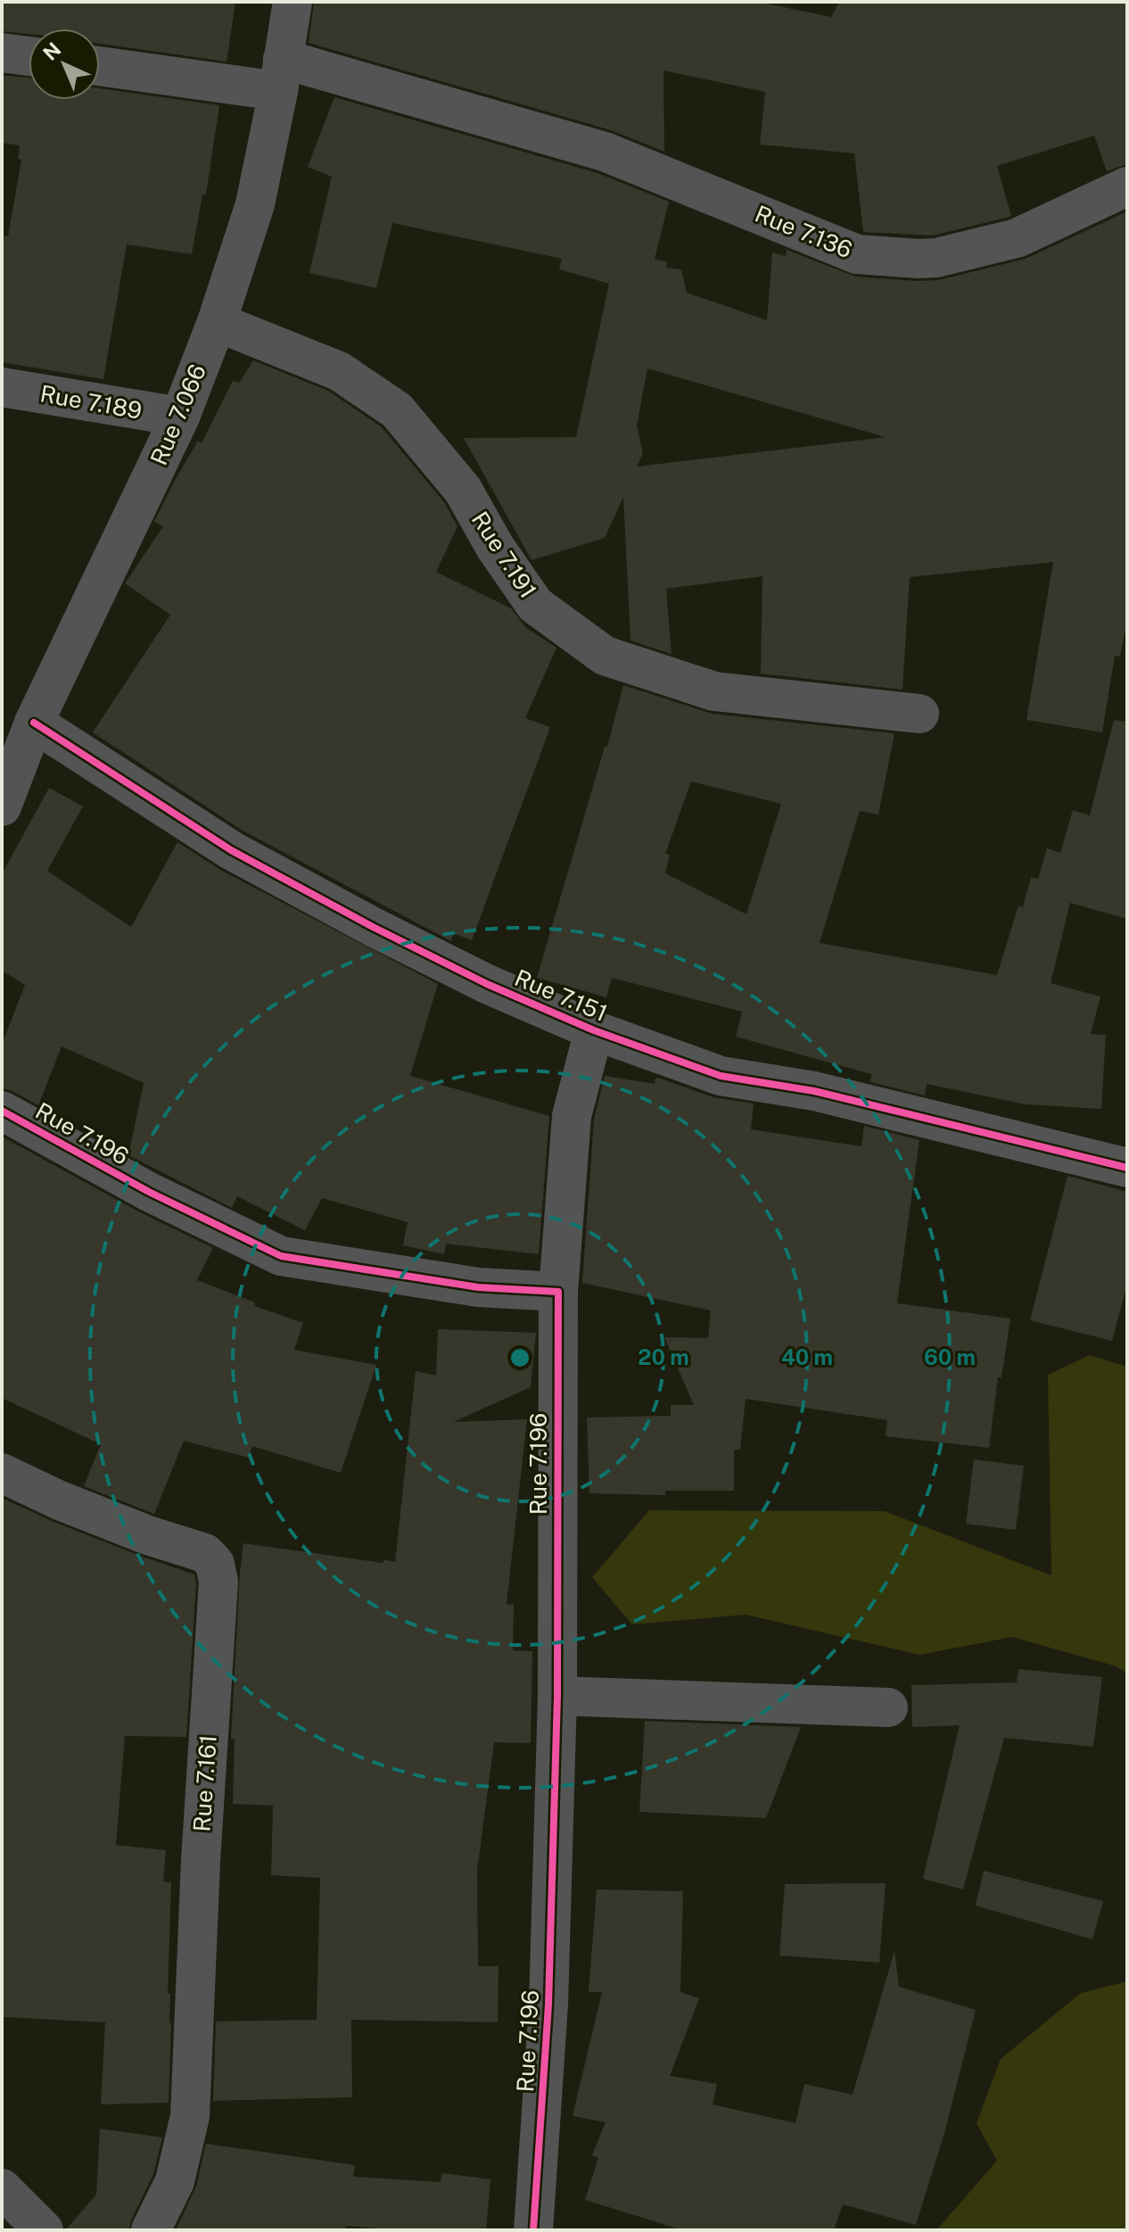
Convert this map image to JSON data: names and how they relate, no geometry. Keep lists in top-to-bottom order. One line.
{"streets":{"street":["Rue 7.136","Rue 7.189","Rue 7.066","Rue 7.191","Rue 7.151","Rue 7.196","Rue 7.161"]},"crossings":[["Rue 7.136","Rue 7.066"],["Rue 7.189","Rue 7.066"],["Rue 7.066","Rue 7.191"],["Rue 7.066","Rue 7.151"]],"north":"top left","rings":["20 m","40 m","60 m"]}
